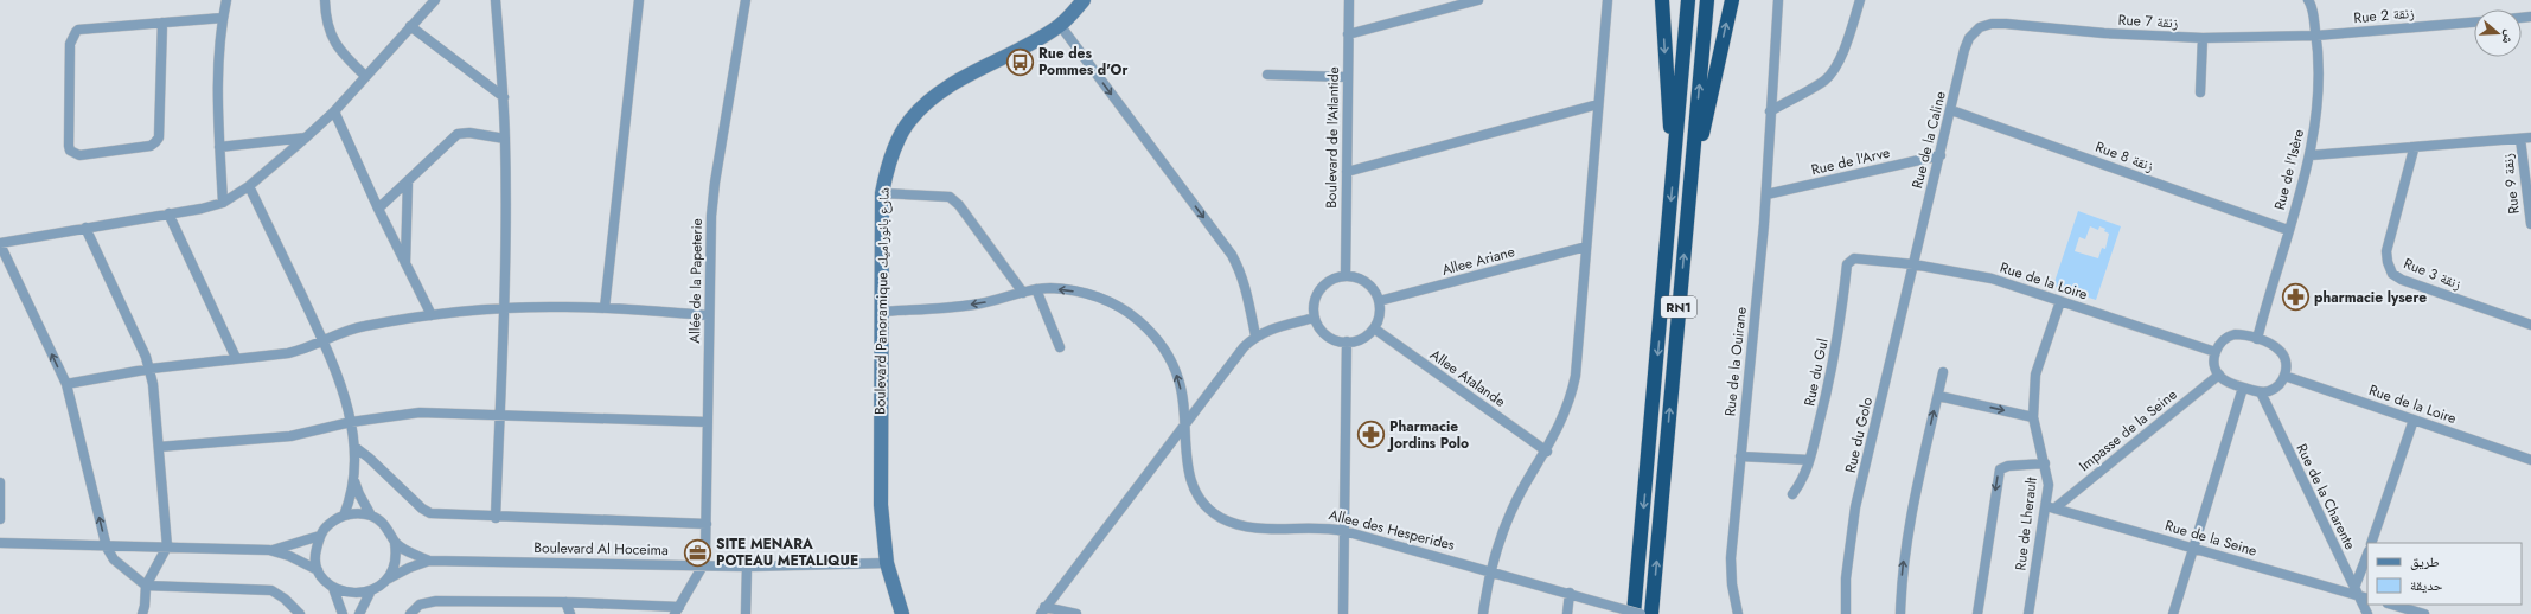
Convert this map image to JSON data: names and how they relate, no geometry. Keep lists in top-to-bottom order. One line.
{"streets":{"highway":["RN1"],"main road":["Boulevard Panoramique شارع بانوراميك"],"street":["Rue 2 زنقة","Rue 7 زنقة","Boulevard de l'Atlantide","Rue de la Caline","Rue 8 زنقة","Rue de l'Arve","Rue de l'Isère","Rue 9 زنقة","Allee Ariane","Rue 3 زنقة","Allée de la Papeterie","Rue de la Loire","Rue de la Ouirane","Rue du Gul","Allee Atalande","Impasse de la Seine","Rue du Golo","Rue de la Charente","Rue de Lherault","Allee des Hesperides","Rue de la Seine","Boulevard Al Hoceima"]},"crossings":[["Rue 2 زنقة","Rue 7 زنقة"],["Rue 2 زنقة","Rue de l'Isère"],["Rue 7 زنقة","Rue de la Caline"],["Rue 7 زنقة","Rue de l'Isère"],["Boulevard de l'Atlantide","Allee Ariane"],["Boulevard de l'Atlantide","Allee Atalande"],["Rue de la Caline","Rue 8 زنقة"],["Rue de la Caline","Rue de l'Arve"],["Rue de la Caline","Rue de la Loire"],["Rue de la Caline","Rue du Golo"],["Rue 8 زنقة","Rue de l'Isère"],["Rue de l'Arve","Rue de la Ouirane"],["Rue de l'Isère","Rue de la Loire"],["Rue de l'Isère","Impasse de la Seine"],["Rue de l'Isère","Rue de la Charente"],["Allee Ariane","Allee Atalande"],["Allée de la Papeterie","Boulevard Al Hoceima"],["Rue de la Loire","Rue du Gul"],["Rue de la Loire","Impasse de la Seine"],["Rue de la Loire","Rue du Golo"],["Rue de la Loire","Rue de la Charente"],["Rue de la Loire","Rue de Lherault"],["Boulevard Panoramique شارع بانوراميك","Allee des Hesperides"],["Boulevard Panoramique شارع بانوراميك","Boulevard Al Hoceima"],["Impasse de la Seine","Rue de la Charente"],["Impasse de la Seine","Rue de Lherault"],["Impasse de la Seine","Rue de la Seine"],["Rue de la Charente","Rue de la Seine"],["Rue de Lherault","Rue de la Seine"]],"places":{"bus stop":["Rue des Pommes d'Or"],"pharmacy":["pharmacie lysere","Pharmacie Jordins Polo"],"office":["SITE MENARA POTEAU METALIQUE"]},"legend":["طريق","حديقة"],"north":"right"}
